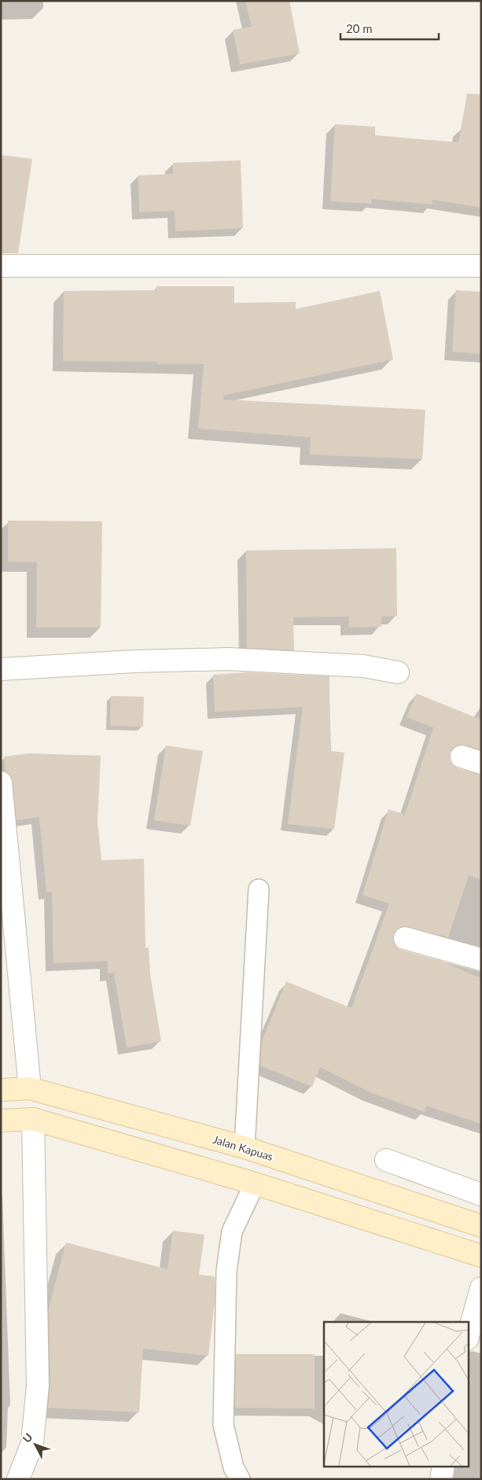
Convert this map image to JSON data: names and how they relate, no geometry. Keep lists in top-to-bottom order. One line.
{"streets":{"street":["Jalan Kapuas"]},"scale_bar":"20 m","north":"top left"}
